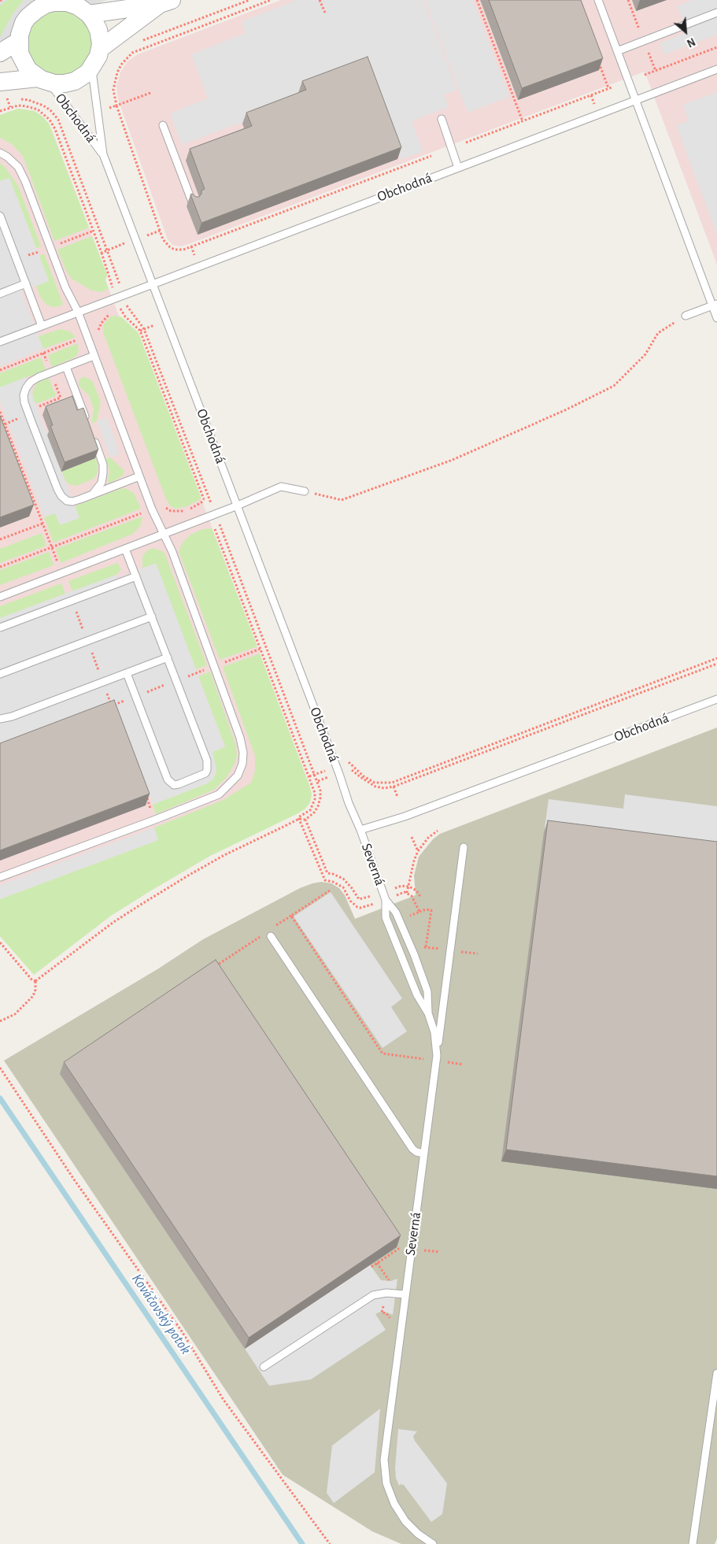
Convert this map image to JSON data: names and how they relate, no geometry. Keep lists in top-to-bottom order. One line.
{"streets":{"lane":["Obchodná","Severná"]},"crossings":[["Obchodná","Severná"]],"water":["Kováčovský potok"],"north":"bottom right"}
